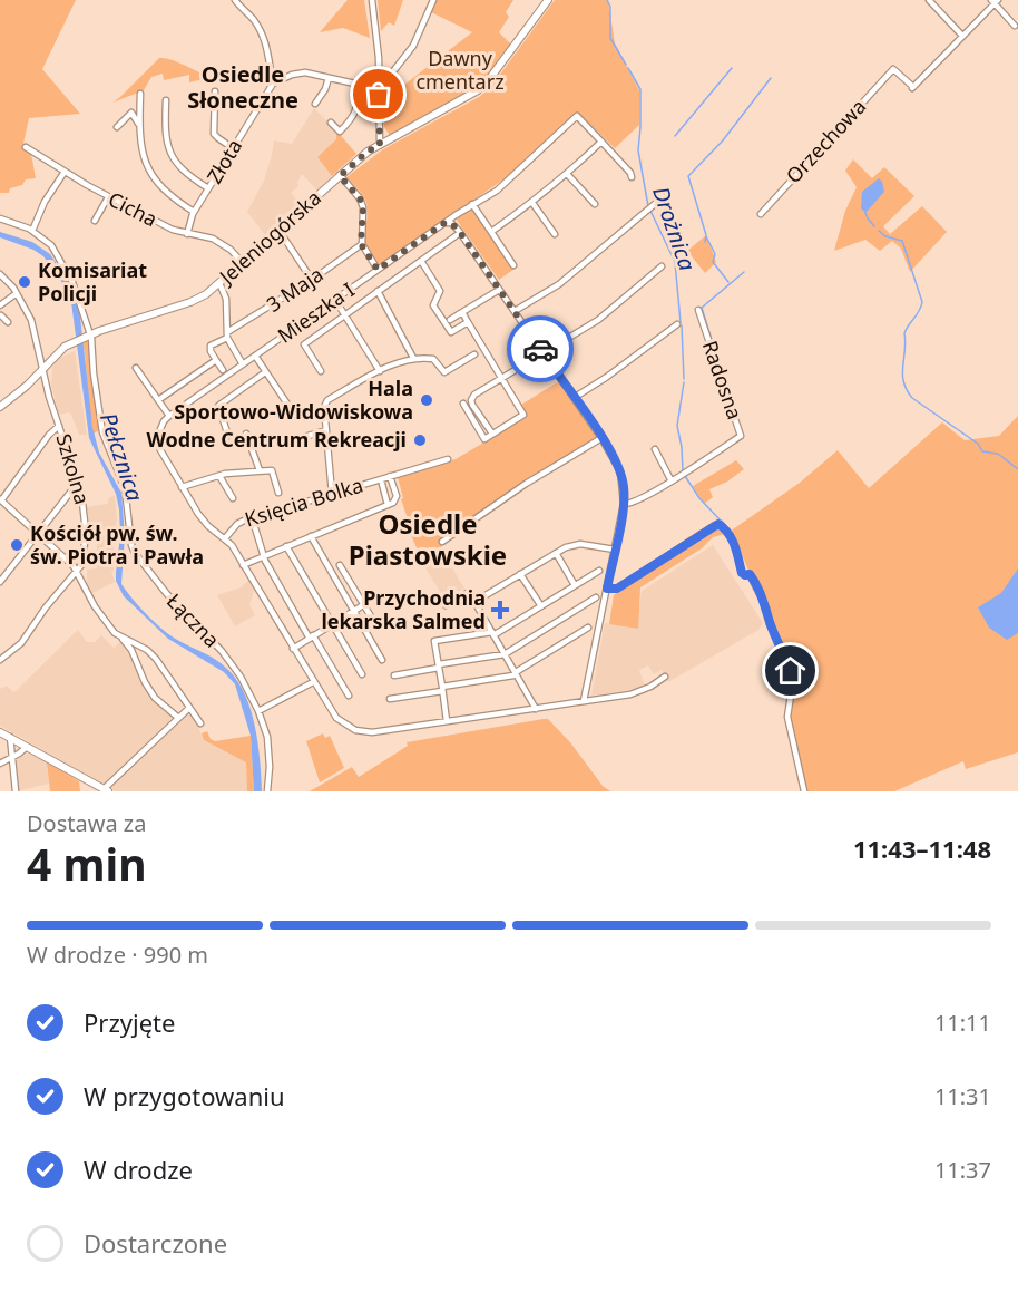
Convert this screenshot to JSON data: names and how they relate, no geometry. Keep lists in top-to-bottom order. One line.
{"streets":{"main road":["Jeleniogórska"],"street":["Orzechowa","Złota","Cicha","3 Maja","Mieszka I","Radosna","Szkolna","Księcia Bolka","Łączna"]},"crossings":[["Złota","Cicha"],["Cicha","Jeleniogórska"],["Jeleniogórska","Szkolna"],["Jeleniogórska","Łączna"]],"districts":["Osiedle Słoneczne","Osiedle Piastowskie"],"water":["Drożnica","Pełcznica"],"parks":["Dawny cmentarz"],"places":{"other":["Komisariat Policji","Hala Sportowo-Widowiskowa","Wodne Centrum Rekreacji","Kościół pw. św. św. Piotra i Pawła"],"health":["Przychodnia lekarska Salmed"]},"page":{"heading":["4 min","Dostawa za","11:43–11:48"],"bar":"W drodze · 990 m","list":[["Przyjęte","11:11"],["W przygotowaniu","11:31"],["W drodze","11:37"],"Dostarczone"]}}
